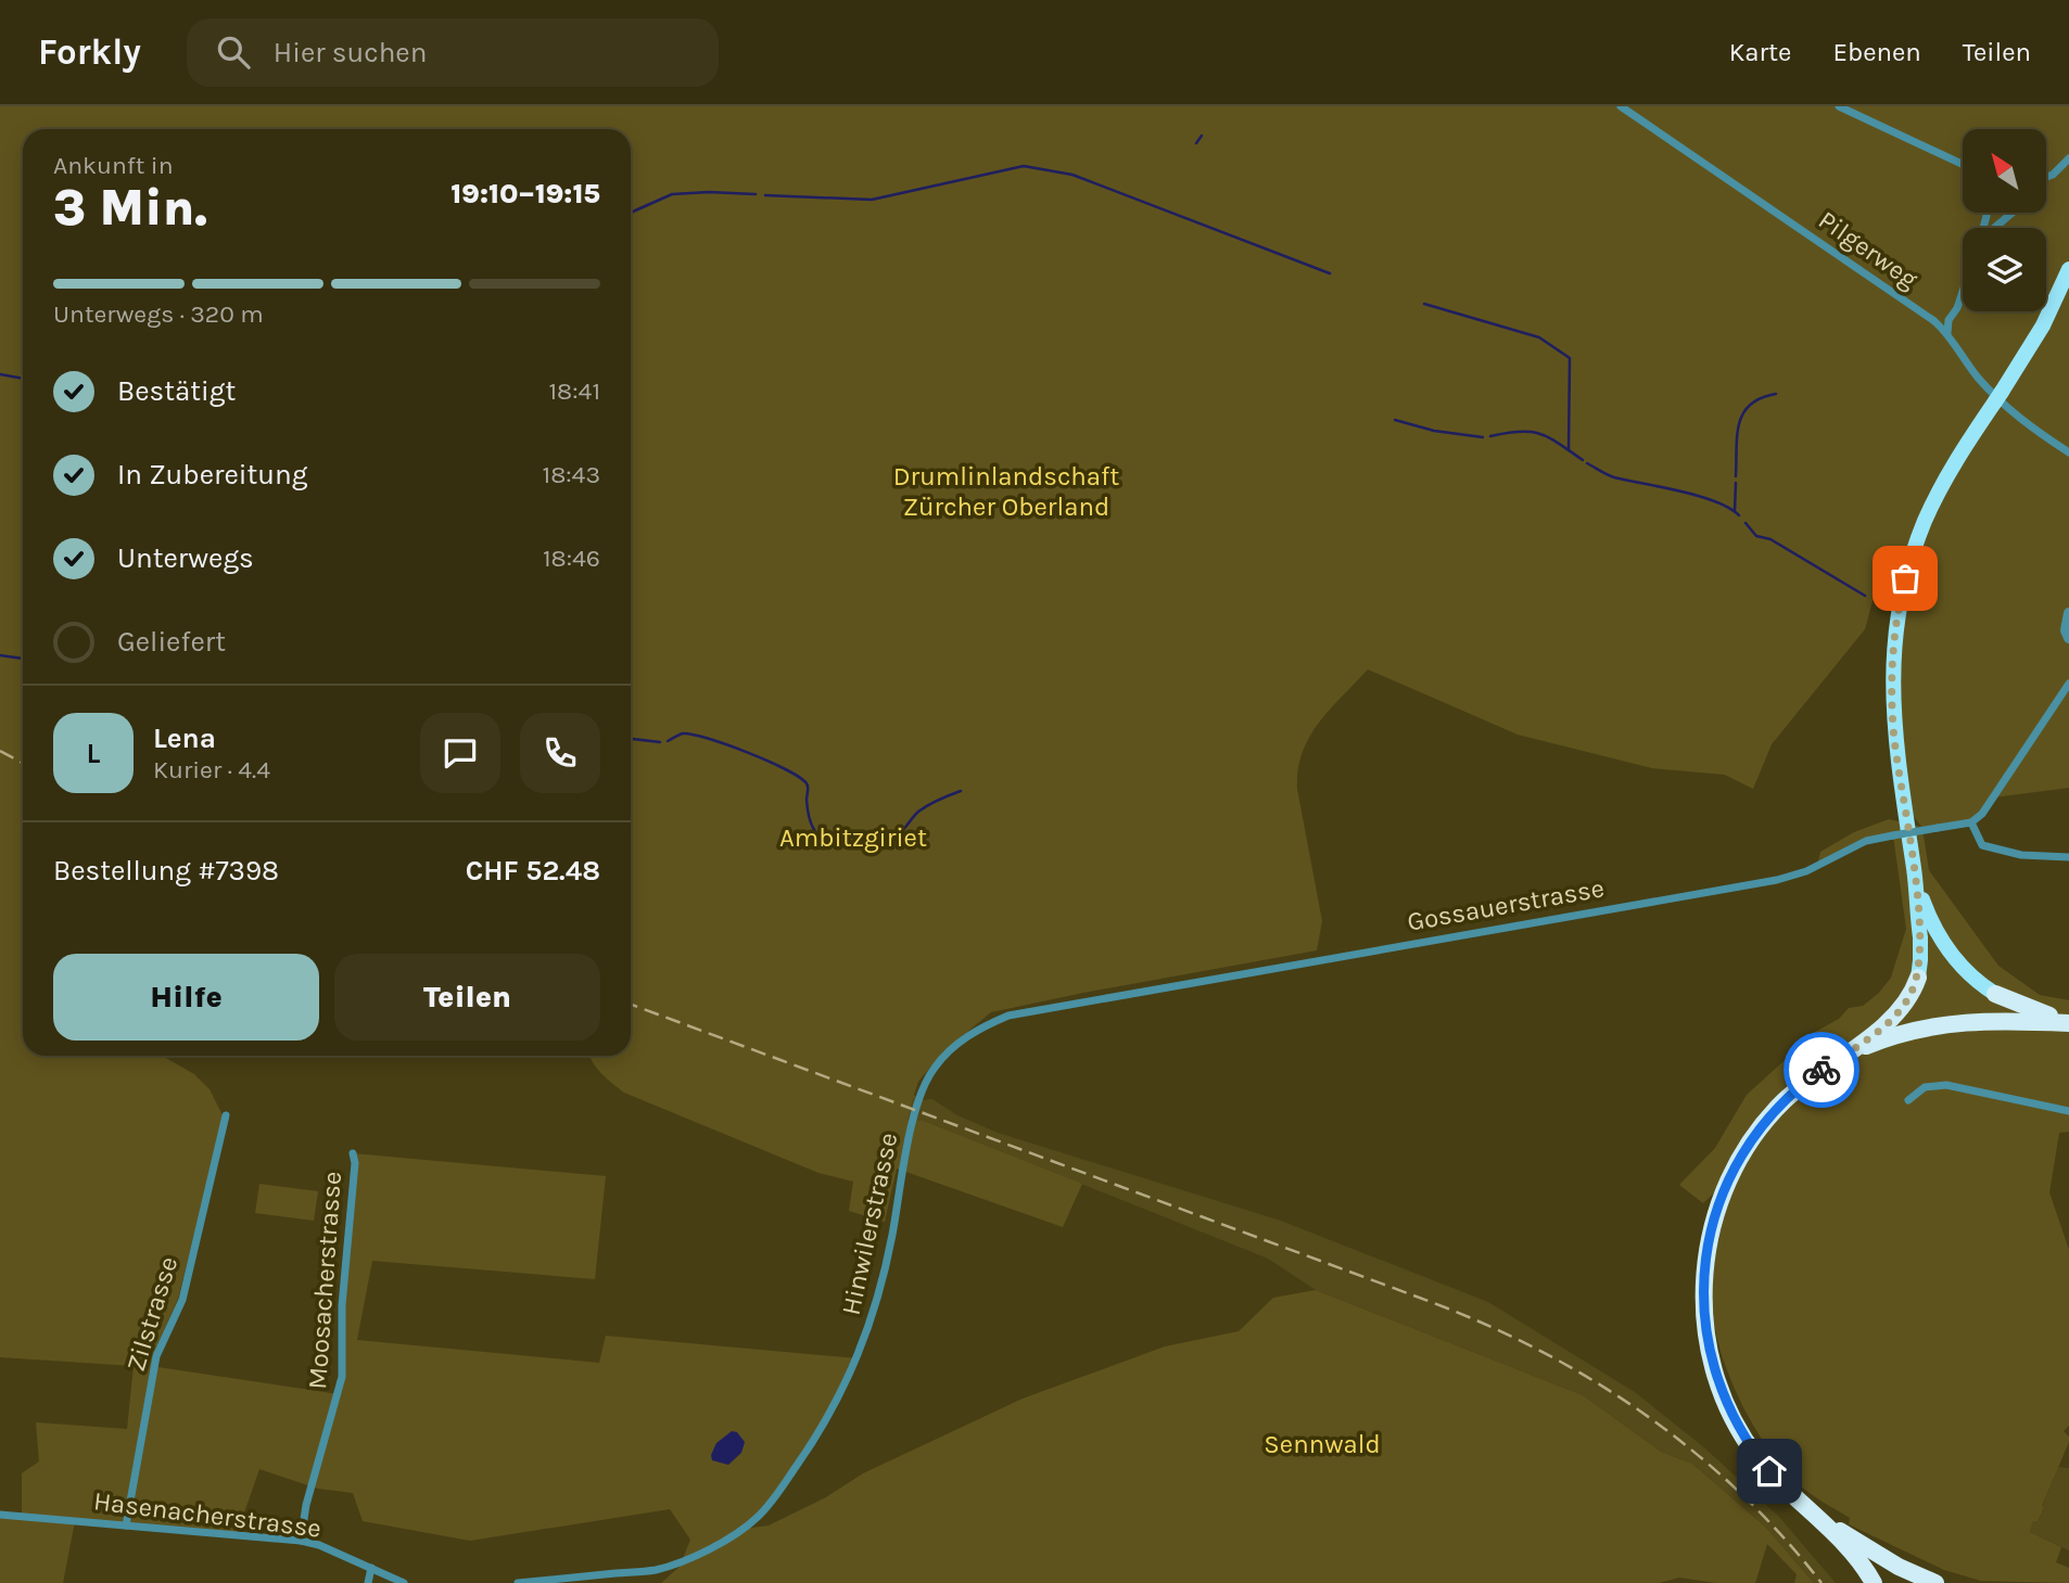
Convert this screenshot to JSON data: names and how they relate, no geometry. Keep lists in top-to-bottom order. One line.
{"streets":{"street":["Pilgerweg","Gossauerstrasse","Hinwilerstrasse","Moosacherstrasse","Zilstrasse","Hasenacherstrasse"]},"crossings":[["Gossauerstrasse","Hinwilerstrasse"],["Moosacherstrasse","Hasenacherstrasse"],["Zilstrasse","Hasenacherstrasse"]],"parks":["Drumlinlandschaft Zürcher Oberland","Ambitzgiriet","Sennwald"],"north":"top left","page":{"header":"Forkly","search":"Hier suchen","nav":["Karte","Ebenen","Teilen"],"heading":["3 Min.","Ankunft in","19:10–19:15"],"panel":["Lena","Kurier · 4.4","Bestellung #7398","CHF 52.48"],"bar":"Unterwegs · 320 m","list":[["Bestätigt","18:41"],["In Zubereitung","18:43"],["Unterwegs","18:46"],"Geliefert"],"round":"L","buttons":["Hilfe","Teilen"]}}
